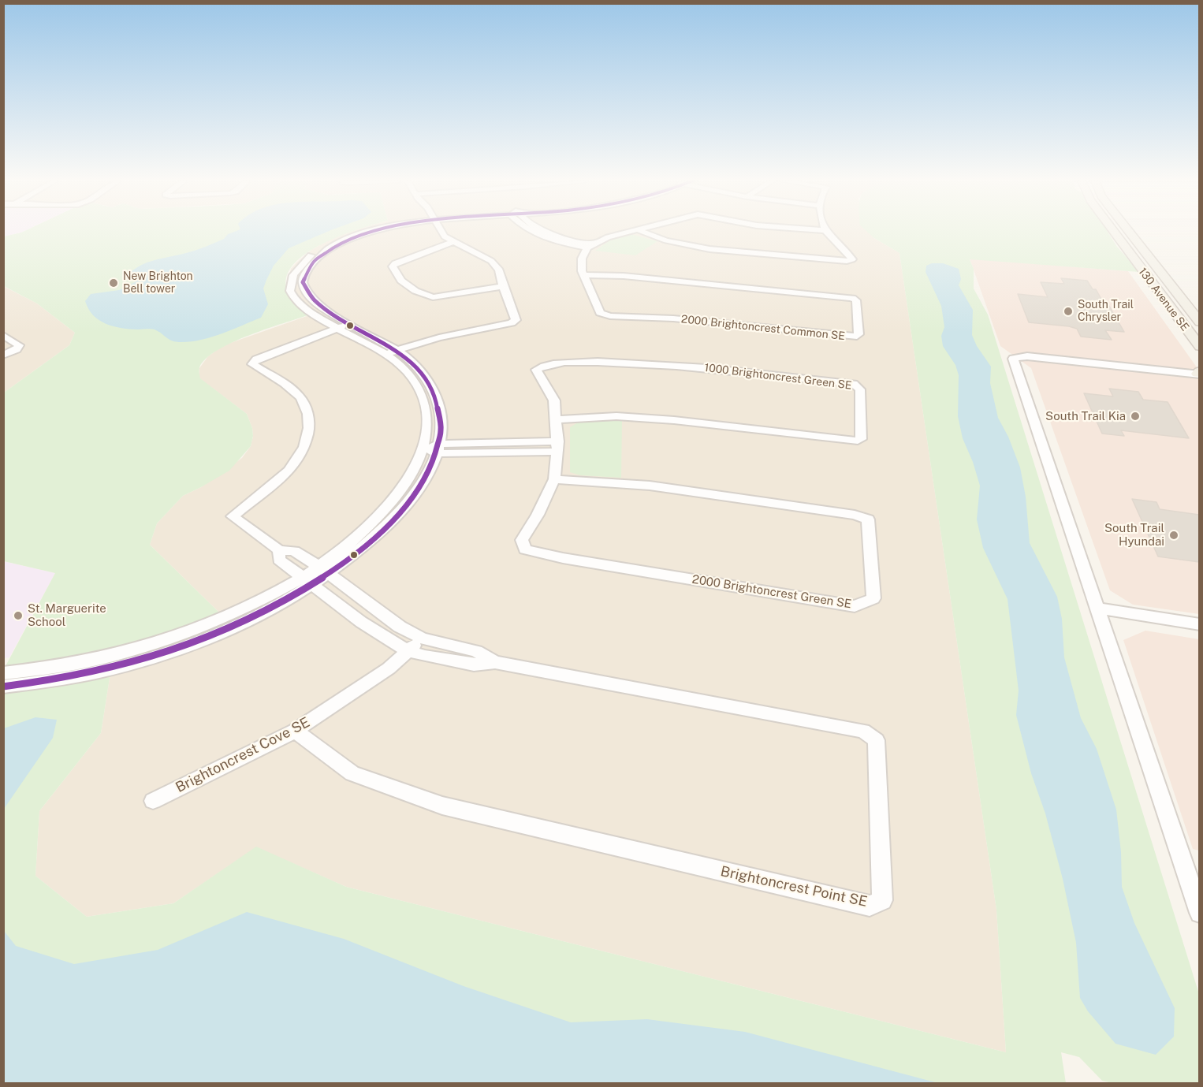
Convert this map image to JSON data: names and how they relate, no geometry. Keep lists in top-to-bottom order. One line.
{"streets":{"main road":["130 Avenue SE"],"street":["2000 Brightoncrest Common SE","1000 Brightoncrest Green SE","2000 Brightoncrest Green SE","Brightoncrest Cove SE","Brightoncrest Point SE"]},"crossings":[["1000 Brightoncrest Green SE","2000 Brightoncrest Green SE"],["Brightoncrest Cove SE","Brightoncrest Point SE"]],"places":["New Brighton Bell tower","South Trail Chrysler","South Trail Kia","South Trail Hyundai","St. Marguerite School"]}
